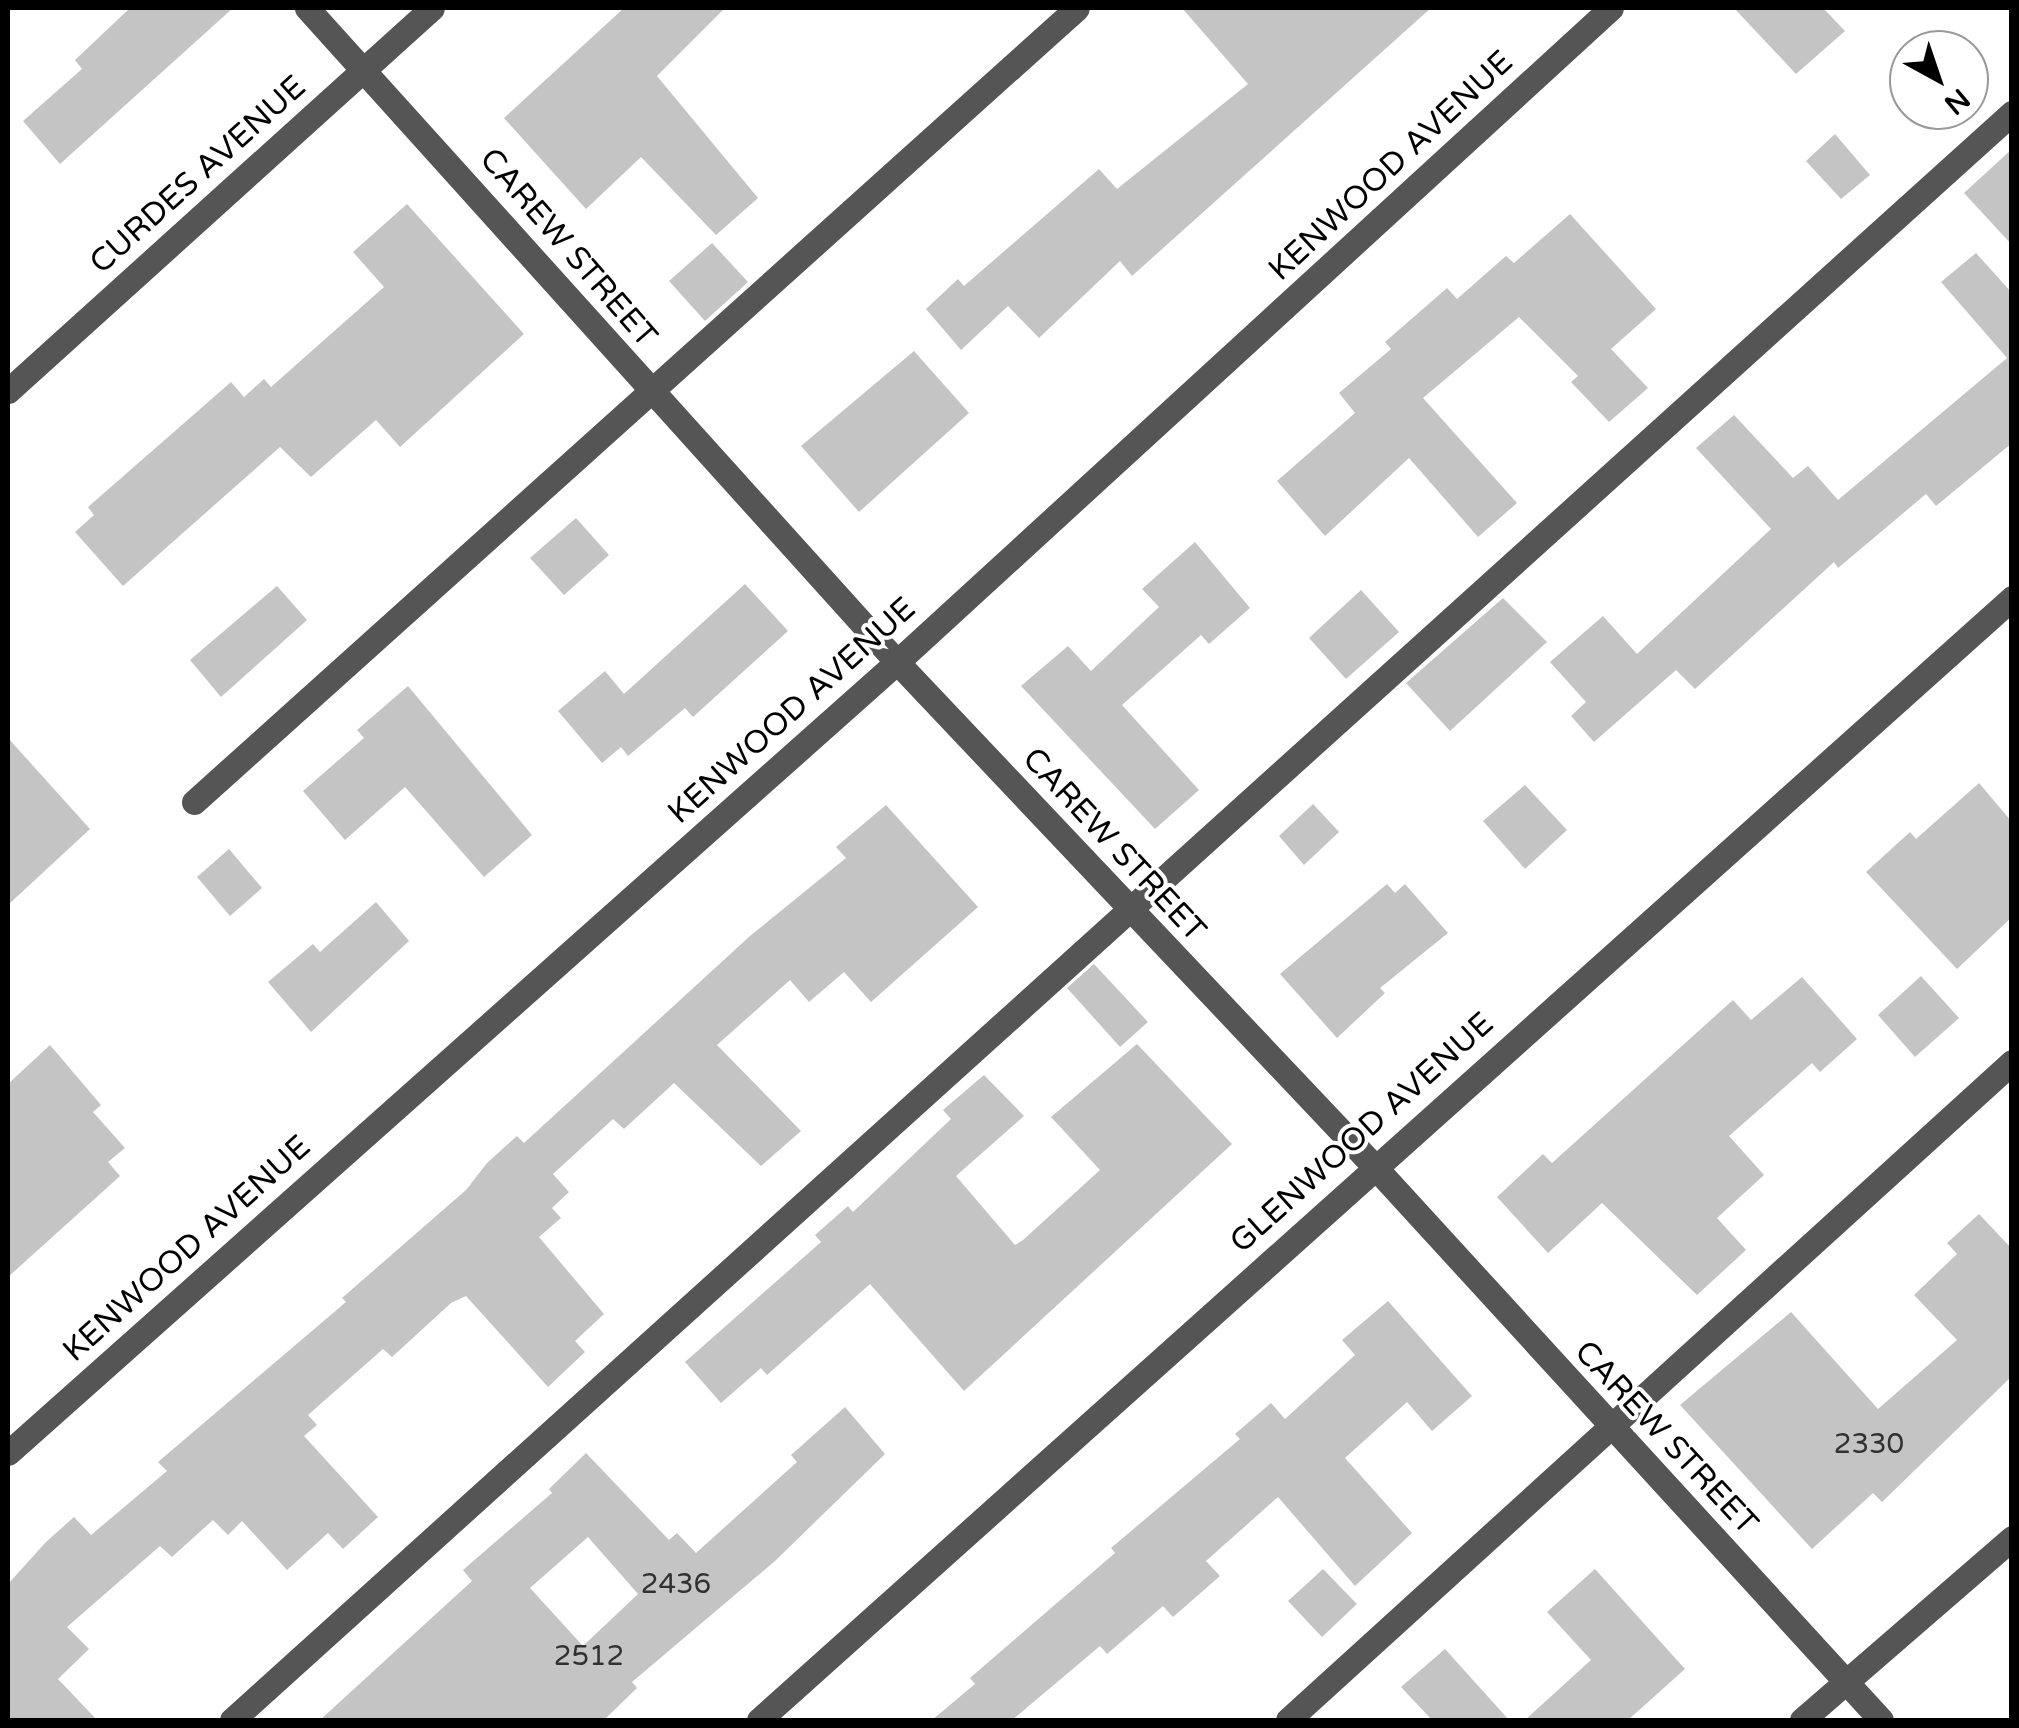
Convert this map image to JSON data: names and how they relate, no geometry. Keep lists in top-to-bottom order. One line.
{"streets":{"street":["KENWOOD AVENUE","CURDES AVENUE","CAREW STREET","GLENWOOD AVENUE"]},"crossings":[["KENWOOD AVENUE","CAREW STREET"],["CURDES AVENUE","CAREW STREET"],["CAREW STREET","GLENWOOD AVENUE"]],"house_numbers":["2330","2436","2512"],"north":"bottom right"}
